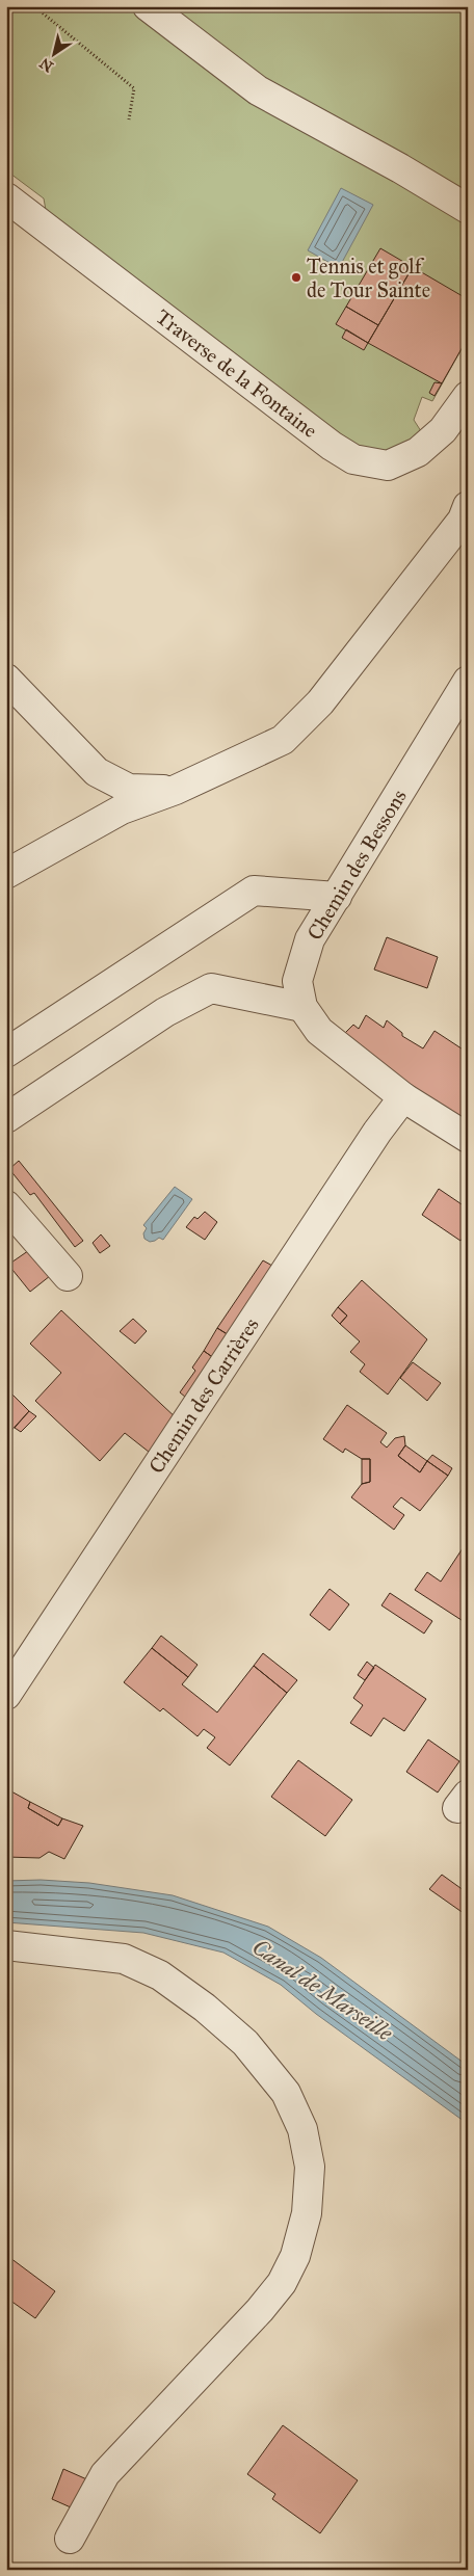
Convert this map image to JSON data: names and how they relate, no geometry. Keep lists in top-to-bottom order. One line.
{"streets":{"street":["Traverse de la Fontaine","Chemin des Bessons","Chemin des Carrières"]},"crossings":[["Chemin des Bessons","Chemin des Carrières"]],"water":["Canal de Marseille"],"places":["Tennis et golf de Tour Sainte"],"north":"bottom left"}
